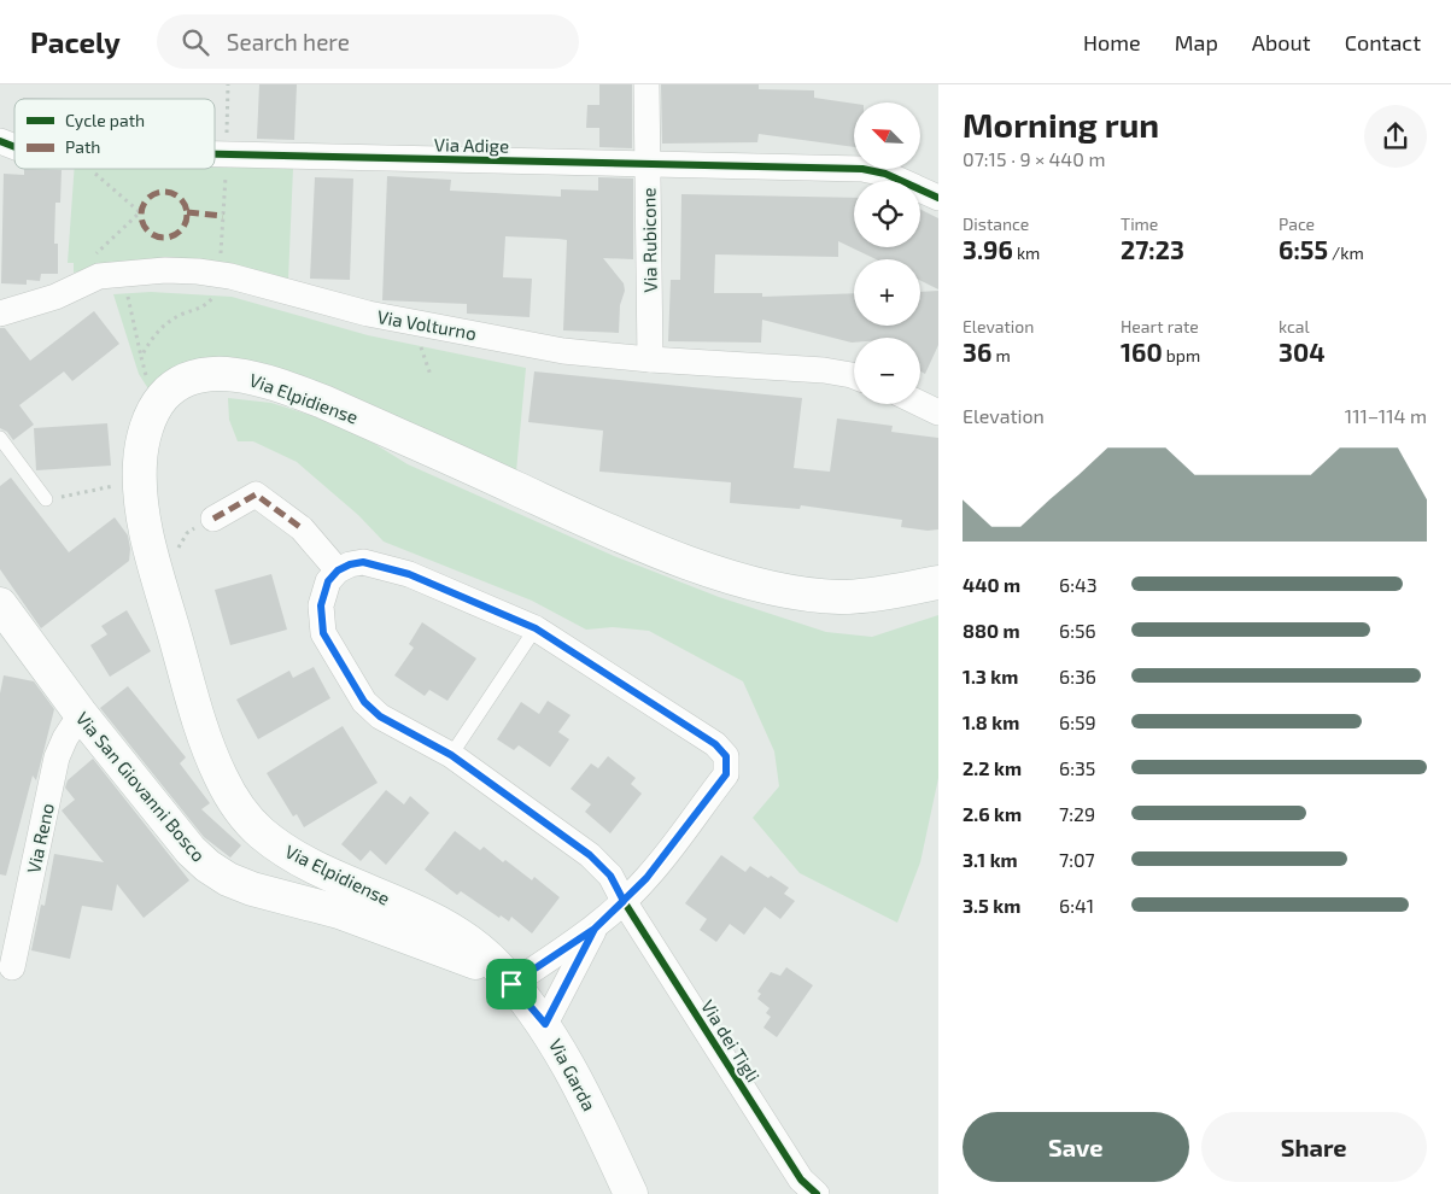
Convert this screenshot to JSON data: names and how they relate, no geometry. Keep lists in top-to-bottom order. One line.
{"streets":{"main road":["Via Elpidiense","Via San Giovanni Bosco","Via Garda"],"street":["Via Adige","Via Rubicone","Via Volturno","Via Reno","Via dei Tigli"]},"crossings":[["Via Adige","Via Rubicone"],["Via Rubicone","Via Volturno"],["Via Elpidiense","Via San Giovanni Bosco"],["Via Elpidiense","Via Garda"],["Via San Giovanni Bosco","Via Reno"],["Via San Giovanni Bosco","Via Garda"]],"legend":["Cycle path","Path"],"north":"top left","page":{"header":"Pacely","search":"Search here","nav":["Home","Map","About","Contact"],"heading":["Morning run","07:15 · 9 × 440 m"],"map_buttons":["+","−"],"stats":[["Distance","3.96 km"],["Time","27:23"],["Pace","6:55 /km"],["Elevation","36 m"],["Heart rate","160 bpm"],["kcal","304"]],"chart":["Elevation","111–114 m"],"list":[{"name":"440 m","note":"6:43"},{"name":"880 m","note":"6:56"},{"name":"1.3 km","note":"6:36"},{"name":"1.8 km","note":"6:59"},{"name":"2.2 km","note":"6:35"},{"name":"2.6 km","note":"7:29"},{"name":"3.1 km","note":"7:07"},{"name":"3.5 km","note":"6:41"}],"buttons":["Save","Share"]}}
